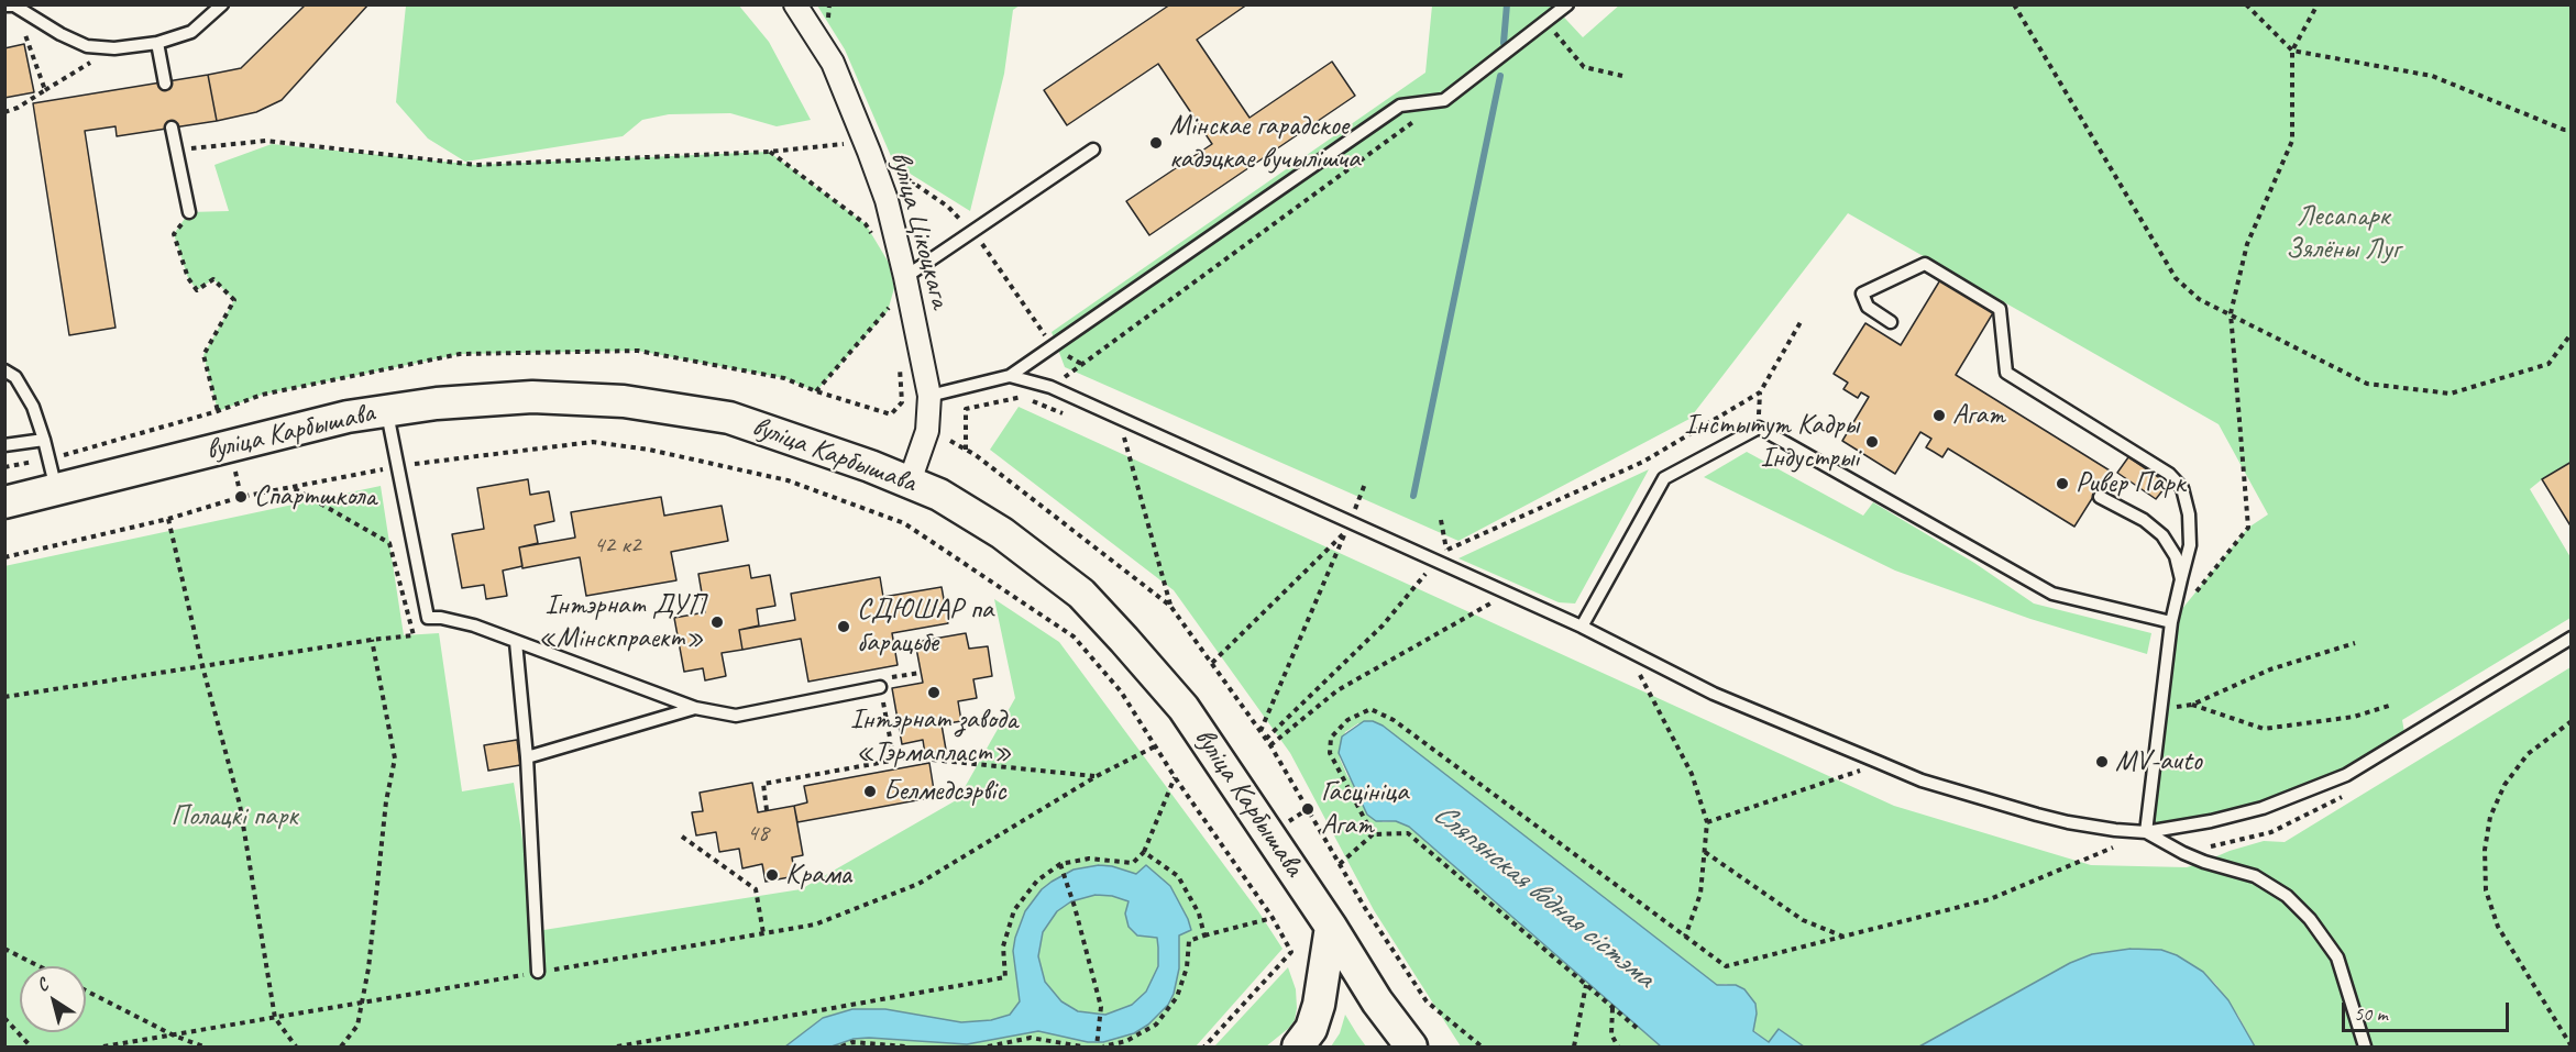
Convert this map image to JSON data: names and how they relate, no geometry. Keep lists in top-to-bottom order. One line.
{"streets":{"main road":["вуліца Карбышава"],"street":["вуліца Цікоцкага"]},"crossings":[["вуліца Цікоцкага","вуліца Карбышава"]],"water":["Сляпянская водная сістэма"],"parks":["Лесапарк Зялёны Луг","Полацкі парк"],"places":["Мінскае гарадское кадэцкае вучылішча","Агат","Інстытут Кадры Індустрыі","Ривер Парк","Спартшкола","Інтэрнат ДУП «Мінскпраект»","СДЮШАР па барацьбе","Інтэрнат завода «Тэрмапласт»","MV-auto","Белмедсэрвіс","Гасцініца Агат","Крама"],"house_numbers":["42 к2","48"],"scale_bar":"50 m","north":"top left"}
